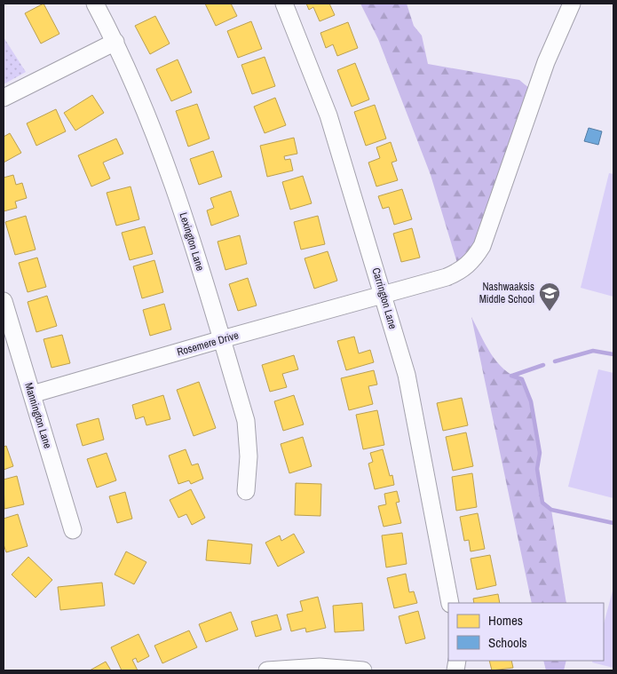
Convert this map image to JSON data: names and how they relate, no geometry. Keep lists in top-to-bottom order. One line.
{"streets":{"street":["Lexington Lane","Carrington Lane","Rosemere Drive","Mannington Lane"]},"crossings":[["Lexington Lane","Rosemere Drive"],["Carrington Lane","Rosemere Drive"],["Rosemere Drive","Mannington Lane"]],"places":{"school or university":["Nashwaaksis Middle School"]},"legend":["Homes","Schools"]}
